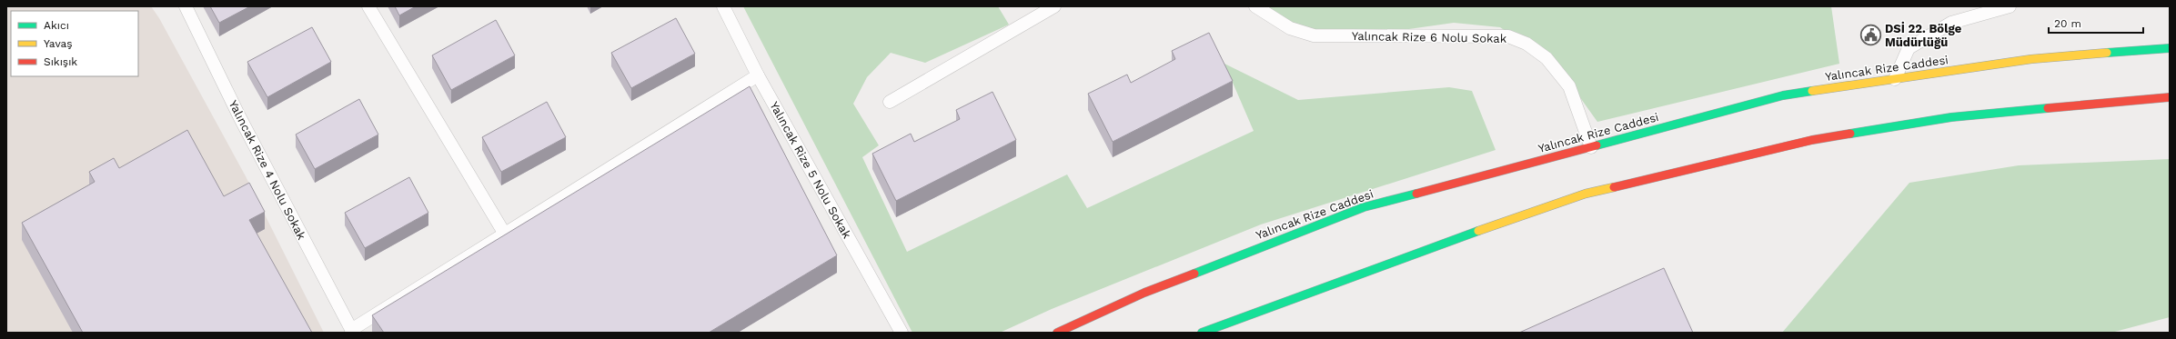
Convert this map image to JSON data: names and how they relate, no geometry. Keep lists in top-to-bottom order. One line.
{"streets":{"highway":["Yalıncak Rize Caddesi"],"lane":["Yalıncak Rize 6 Nolu Sokak","Yalıncak Rize 4 Nolu Sokak","Yalıncak Rize 5 Nolu Sokak"]},"crossings":[["Yalıncak Rize 6 Nolu Sokak","Yalıncak Rize Caddesi"]],"places":{"public building":["DSİ 22. Bölge Müdürlüğü"]},"legend":["Akıcı","Yavaş","Sıkışık"],"scale_bar":"20 m"}
